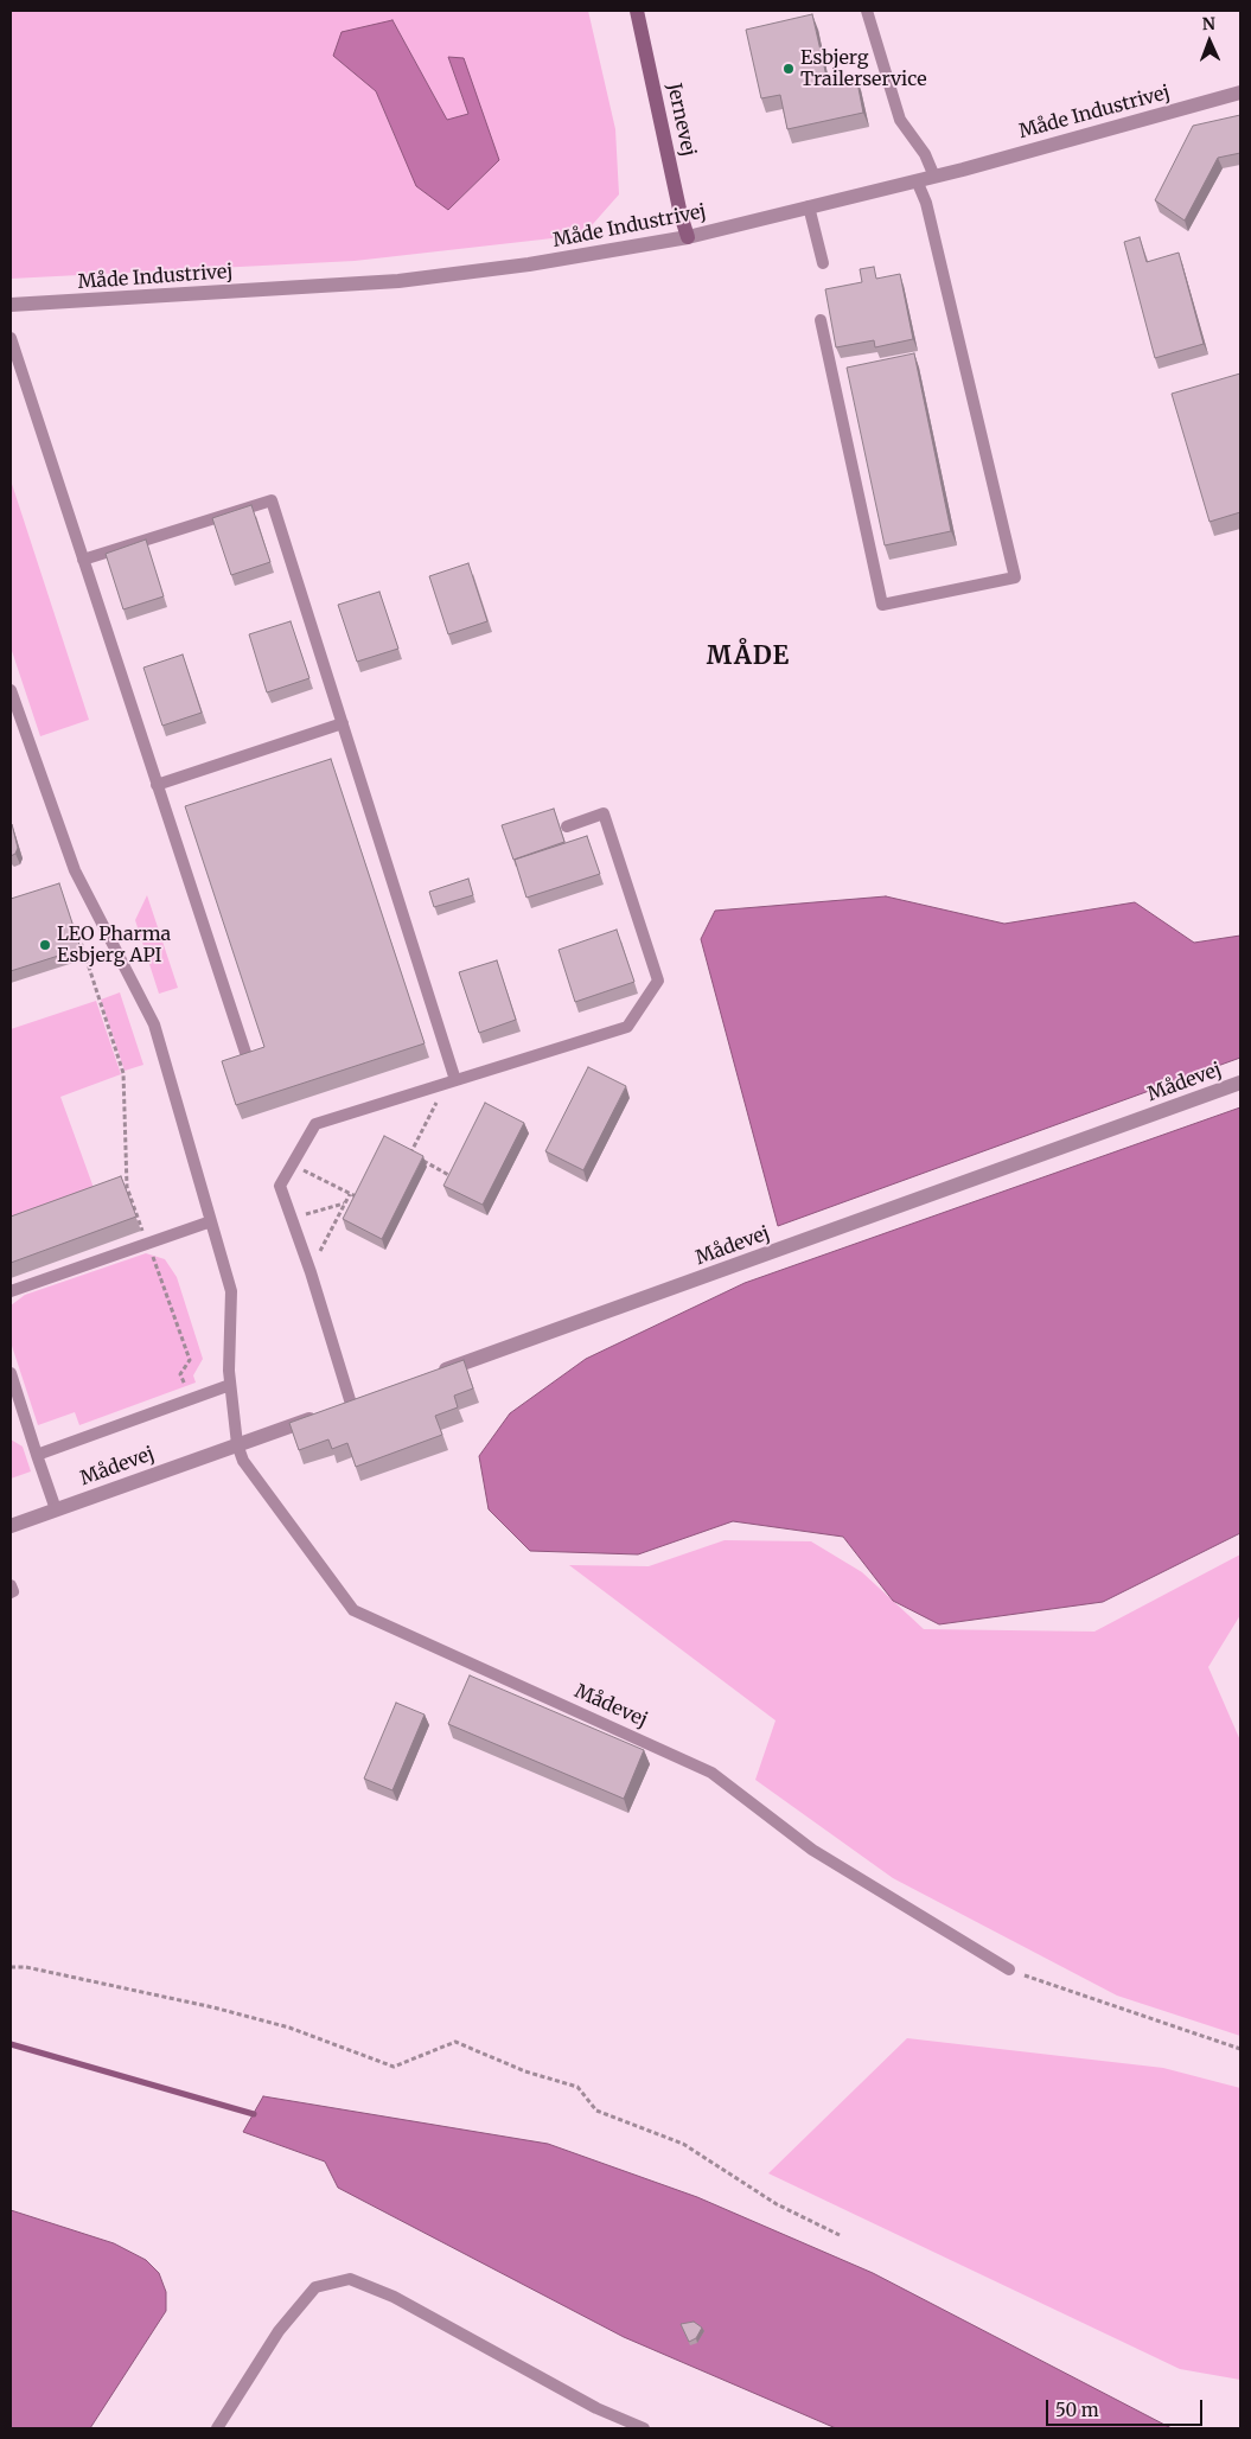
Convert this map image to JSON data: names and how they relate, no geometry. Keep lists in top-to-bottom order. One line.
{"streets":{"street":["Måde Industrivej","Jernevej","Mådevej"]},"crossings":[["Måde Industrivej","Jernevej"]],"districts":["MÅDE"],"places":["Esbjerg Trailerservice","LEO Pharma Esbjerg API"],"scale_bar":"50 m","north":"top"}
